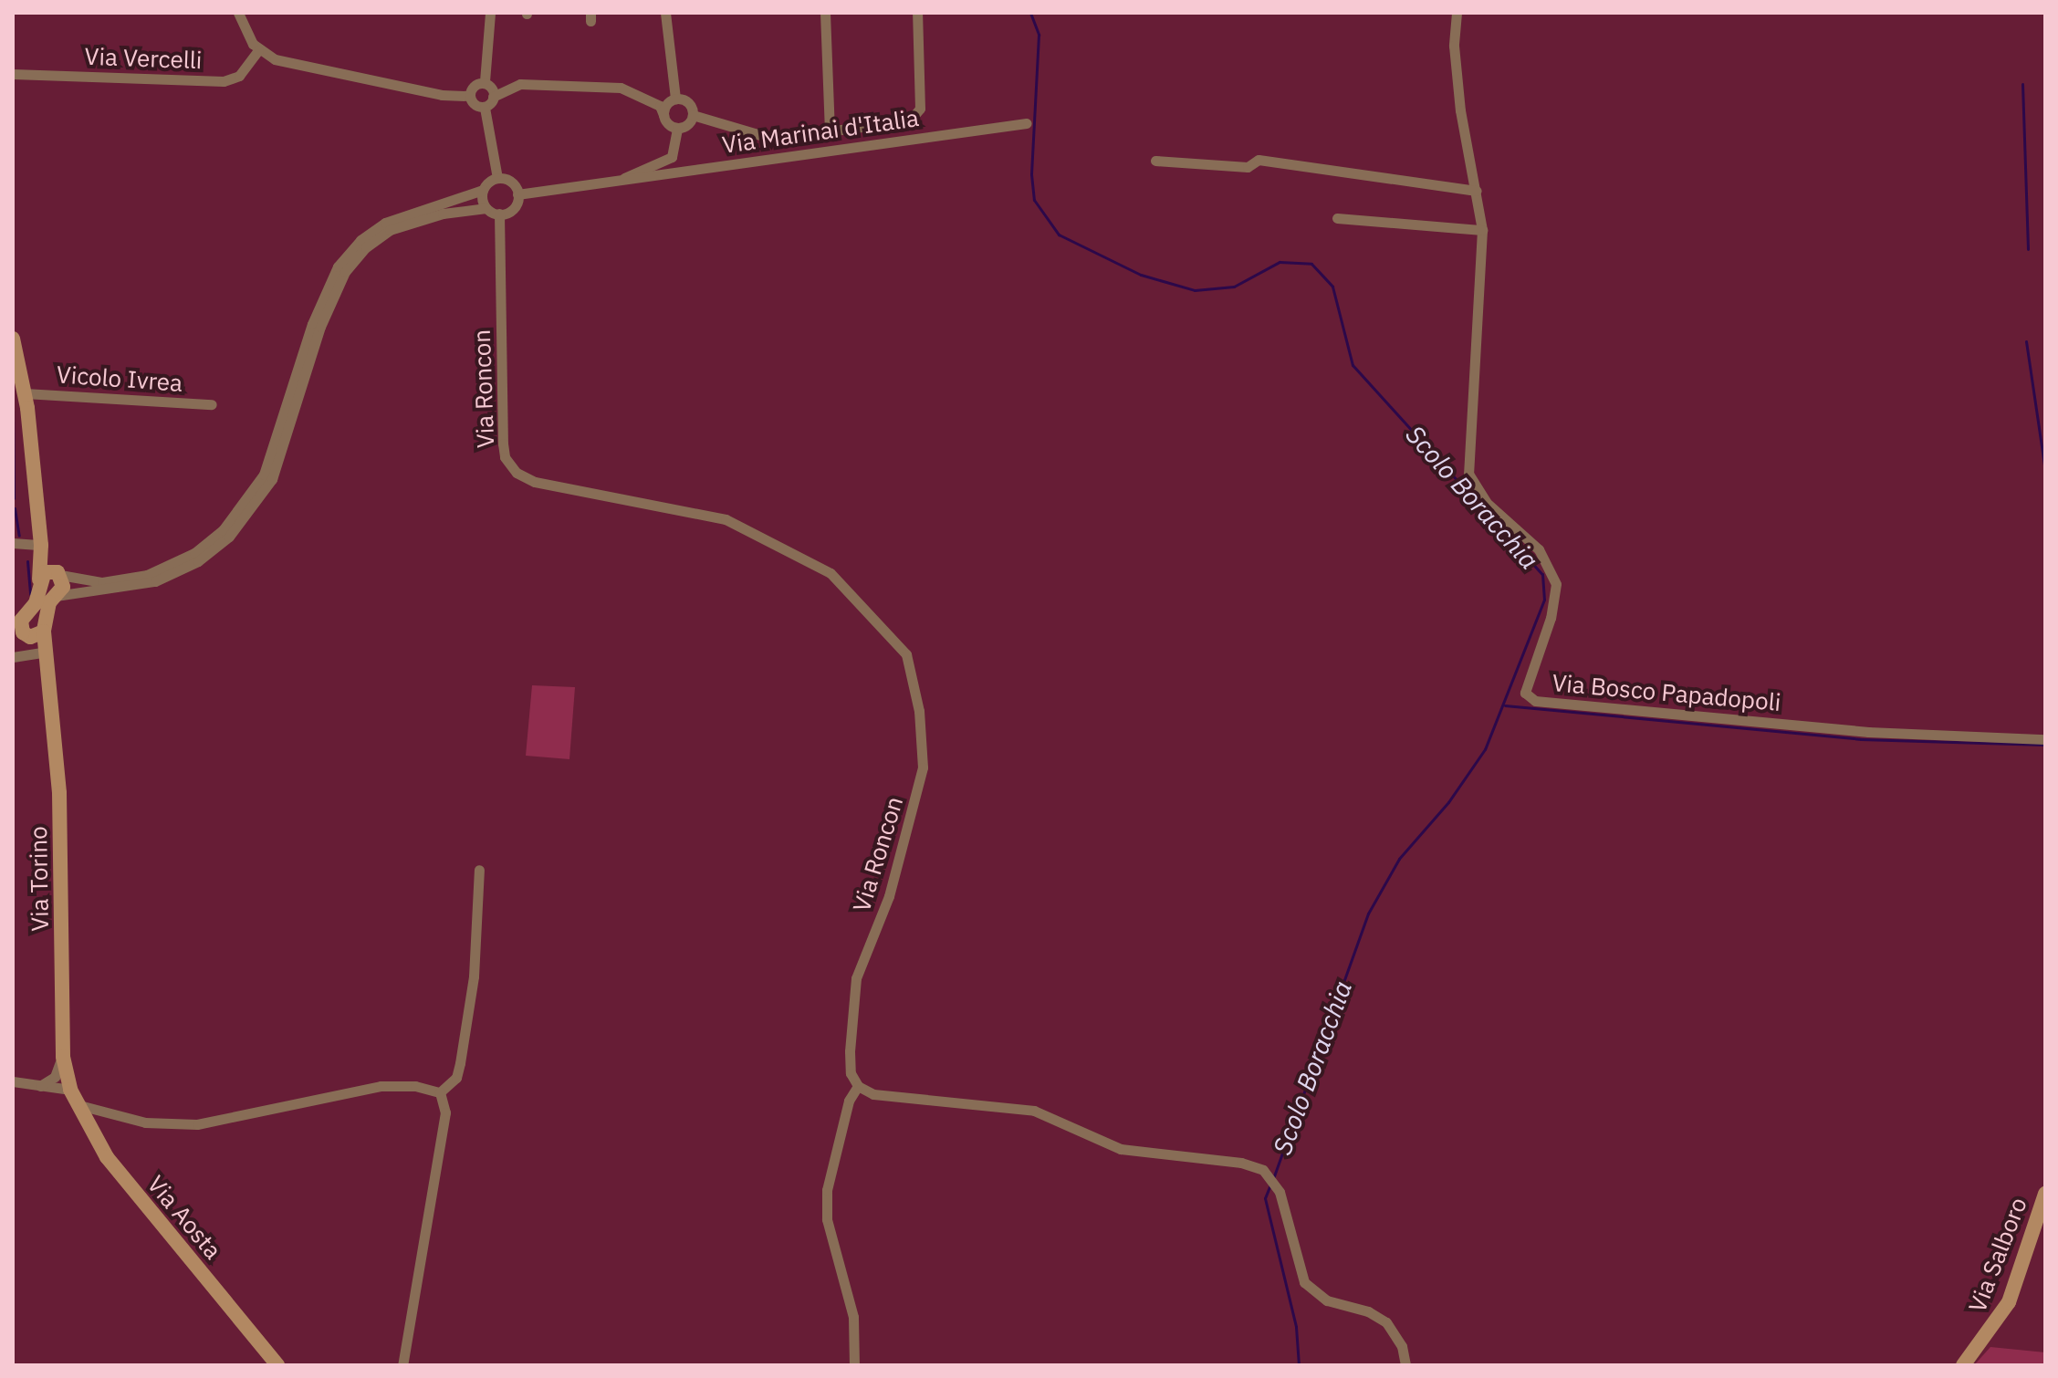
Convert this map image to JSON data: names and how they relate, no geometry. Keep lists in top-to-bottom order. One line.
{"streets":{"street":["Via Vercelli","Via Marinai d'Italia","Vicolo Ivrea","Via Roncon","Via Bosco Papadopoli","Via Torino","Via Aosta","Via Salboro"]},"crossings":[["Via Marinai d'Italia","Via Roncon"],["Via Torino","Via Aosta"]],"water":["Scolo Boracchia"]}
